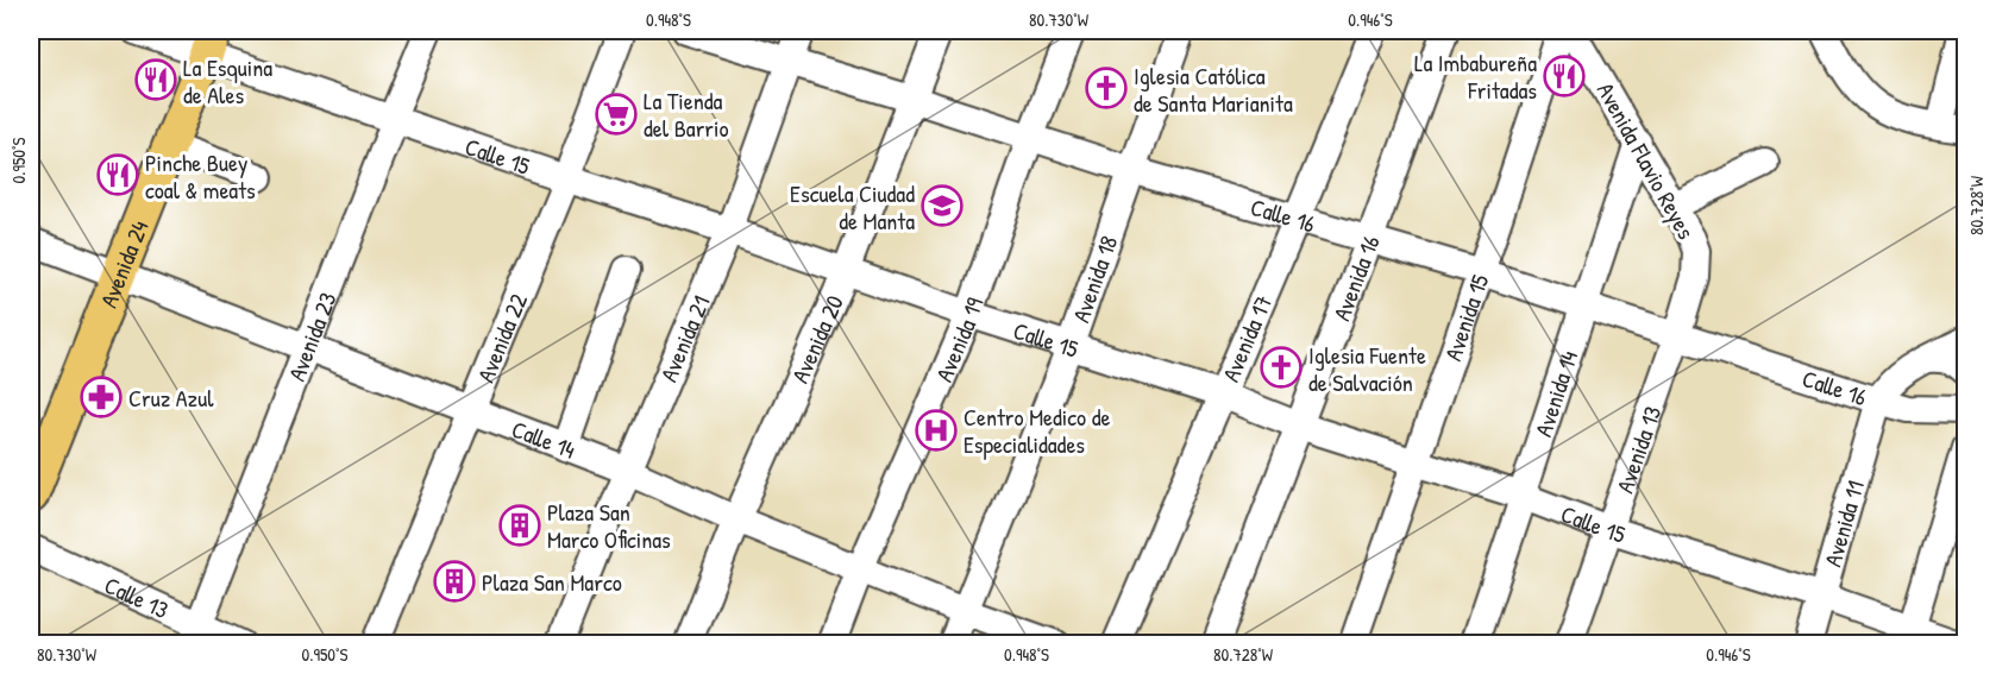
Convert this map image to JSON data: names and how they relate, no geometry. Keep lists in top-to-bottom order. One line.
{"streets":{"main road":["Avenida 24"],"street":["Calle 15","Avenida Flavio Reyes","Calle 16","Avenida 18","Avenida 16","Avenida 15","Avenida 23","Avenida 22","Avenida 17","Avenida 21","Avenida 20","Avenida 19","Avenida 14","Calle 14","Avenida 13","Avenida 11","Calle 13"]},"crossings":[["Calle 15","Avenida 24"],["Calle 15","Avenida 18"],["Calle 15","Avenida 16"],["Calle 15","Avenida 15"],["Calle 15","Avenida 23"],["Calle 15","Avenida 22"],["Calle 15","Avenida 17"],["Calle 15","Avenida 21"],["Calle 15","Avenida 20"],["Calle 15","Avenida 19"],["Calle 15","Avenida 14"],["Calle 15","Avenida 13"],["Calle 15","Avenida 11"],["Avenida Flavio Reyes","Calle 16"],["Avenida Flavio Reyes","Avenida 14"],["Avenida Flavio Reyes","Avenida 13"],["Calle 16","Avenida 18"],["Calle 16","Avenida 16"],["Calle 16","Avenida 15"],["Calle 16","Avenida 17"],["Calle 16","Avenida 21"],["Calle 16","Avenida 20"],["Calle 16","Avenida 19"],["Calle 16","Avenida 14"],["Calle 16","Avenida 13"],["Calle 16","Avenida 11"],["Avenida 24","Calle 14"],["Avenida 18","Calle 14"],["Avenida 23","Calle 14"],["Avenida 23","Calle 13"],["Avenida 22","Calle 14"],["Avenida 21","Calle 14"],["Avenida 20","Calle 14"],["Avenida 19","Calle 14"]],"places":{"restaurant":["La Imbabureña Fritadas","La Esquina de Ales","Pinche Buey coal & meats"],"church":["Iglesia Católica de Santa Marianita","Iglesia Fuente de Salvación"],"supermarket":["La Tienda del Barrio"],"school or university":["Escuela Ciudad de Manta"],"pharmacy":["Cruz Azul"],"hospital":["Centro Medico de Especialidades"],"building":["Plaza San Marco Oficinas","Plaza San Marco"]},"coordinates":["0.948°S","80.730°W","0.946°S","0.950°S","80.728°W"]}
